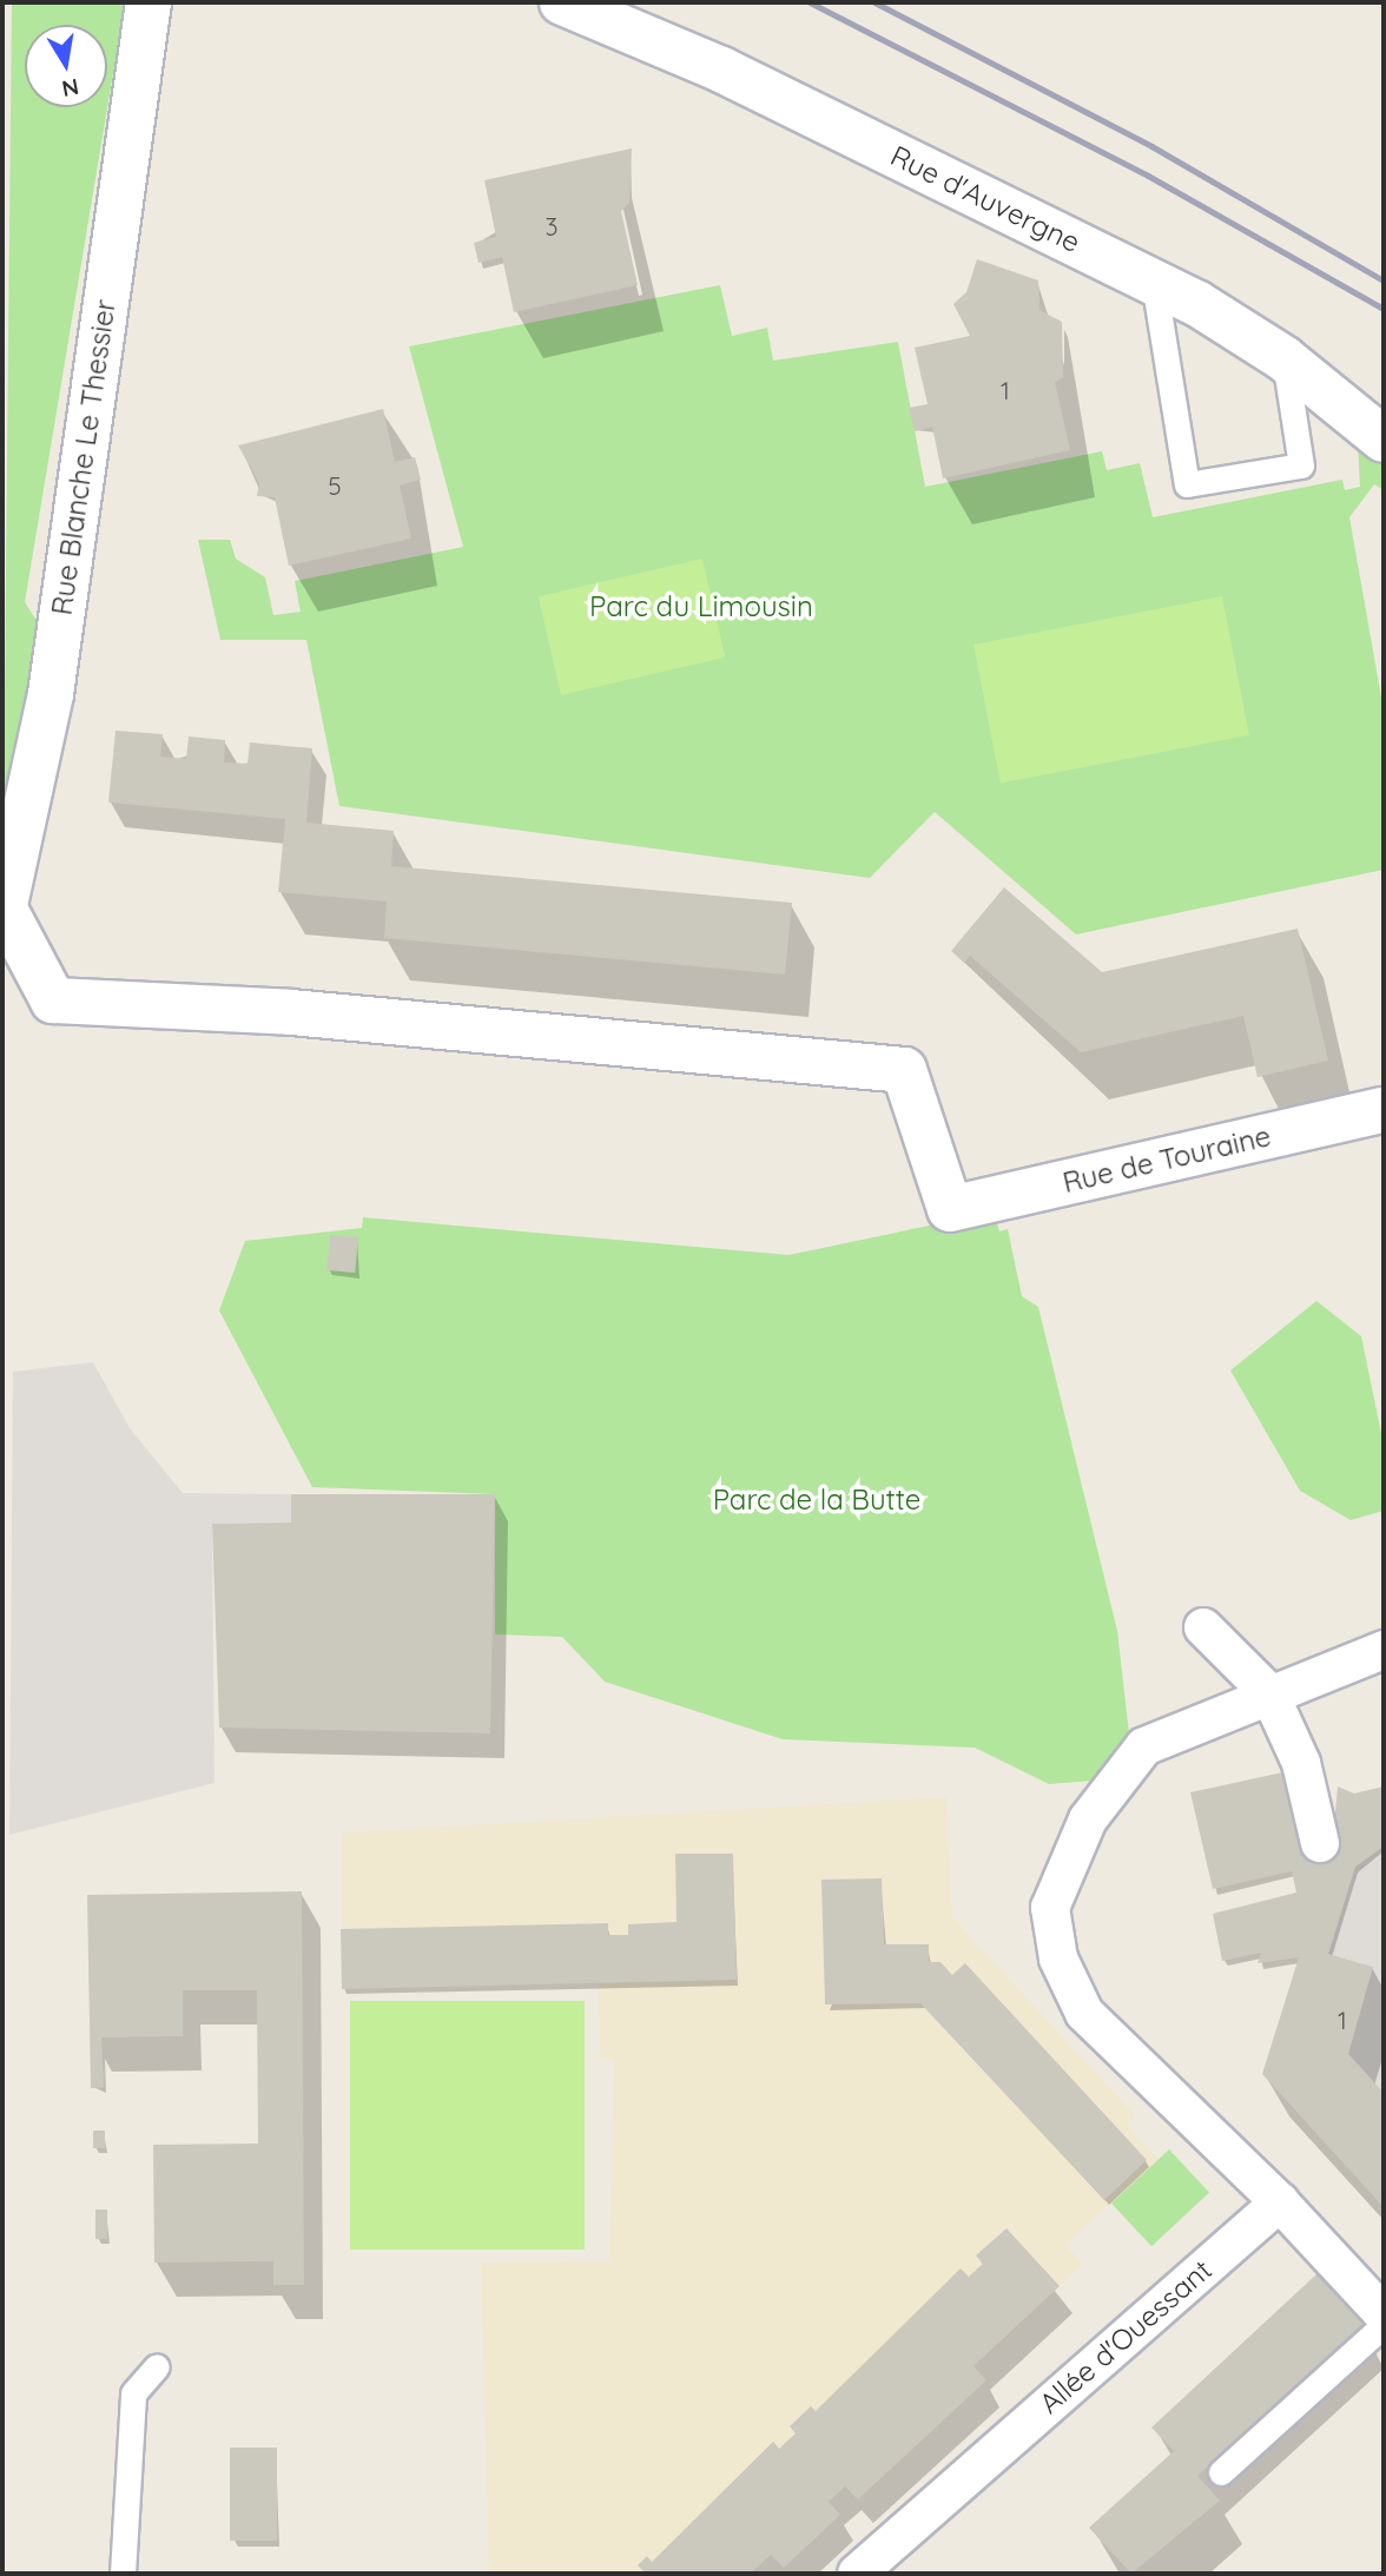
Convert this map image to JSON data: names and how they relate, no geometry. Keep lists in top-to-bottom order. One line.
{"streets":{"street":["Rue d'Auvergne","Rue Blanche Le Thessier","Rue de Touraine","Allée d'Ouessant"]},"crossings":[["Rue Blanche Le Thessier","Rue de Touraine"]],"parks":["Parc du Limousin","Parc de la Butte"],"house_numbers":["3","1","5","1"],"north":"bottom"}
